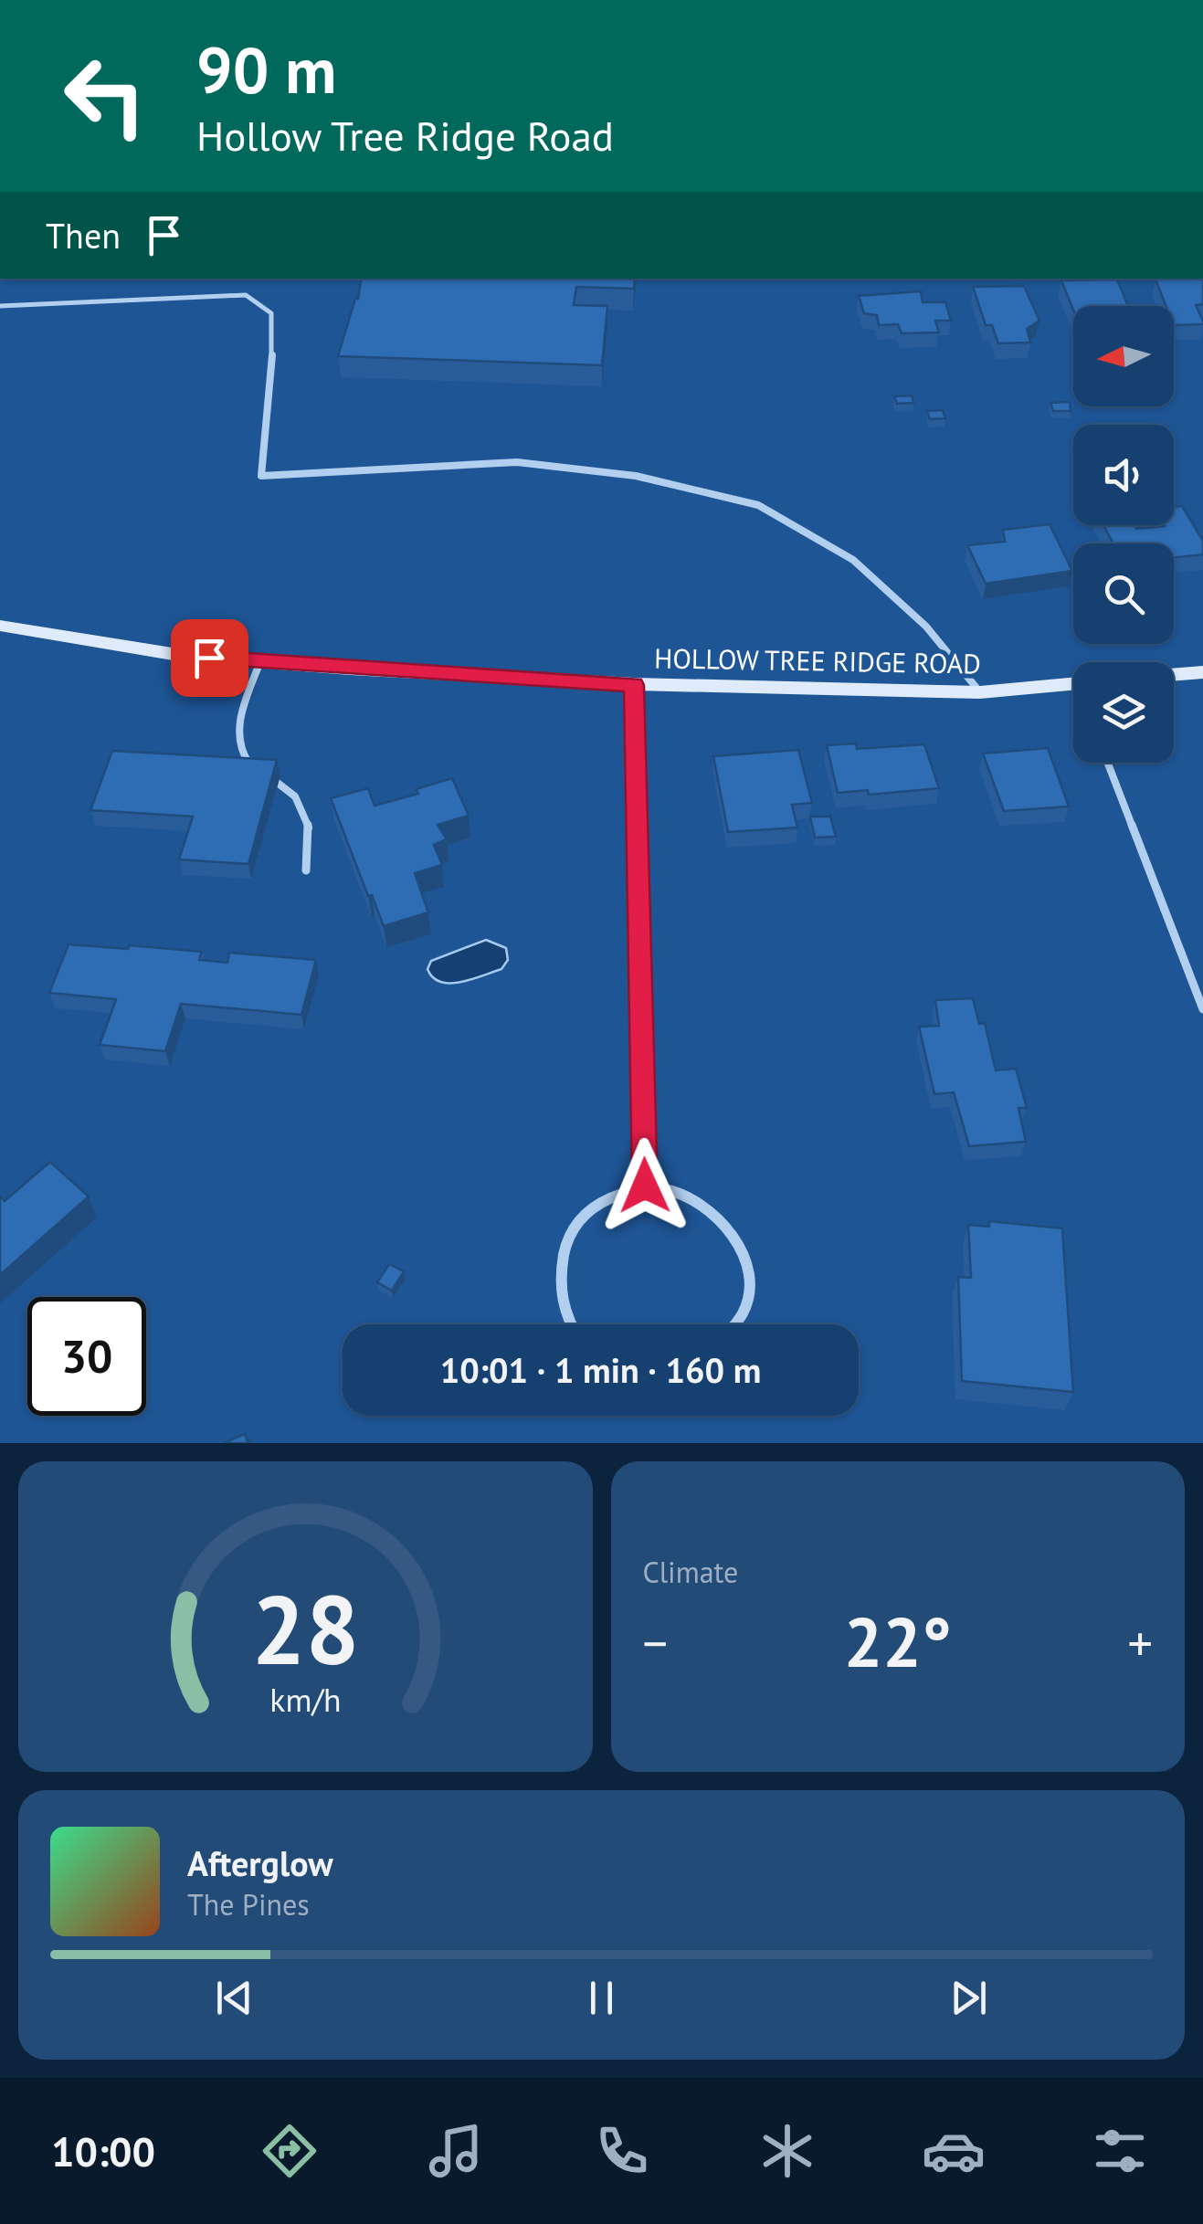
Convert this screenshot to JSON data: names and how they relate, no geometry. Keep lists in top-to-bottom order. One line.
{"streets":{"main road":["HOLLOW TREE RIDGE ROAD"]},"north":"left","page":{"turn":["90 m","Hollow Tree Ridge Road"],"then":"Then","limit":"30","trip":"10:01 · 1 min · 160 m","tile":"Climate","heat":["−","22°","+"],"song":["Afterglow","The Pines"],"tabs":"10:00","gauge":["28","km/h"]}}
